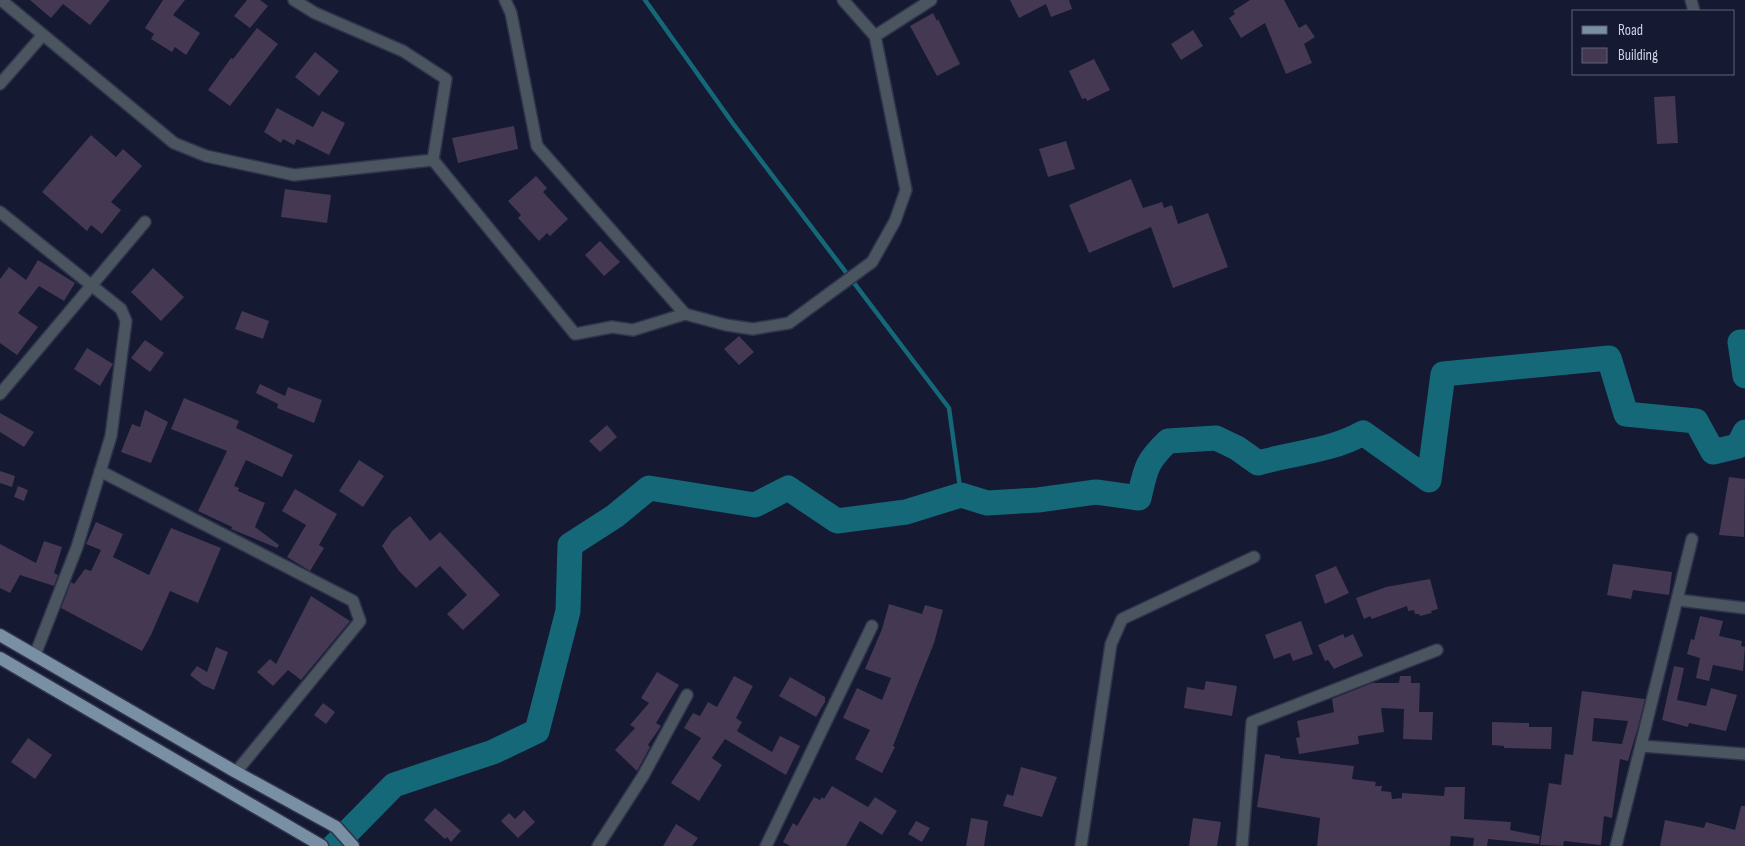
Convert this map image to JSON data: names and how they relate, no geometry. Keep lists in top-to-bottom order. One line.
{"legend":["Road","Building"]}
